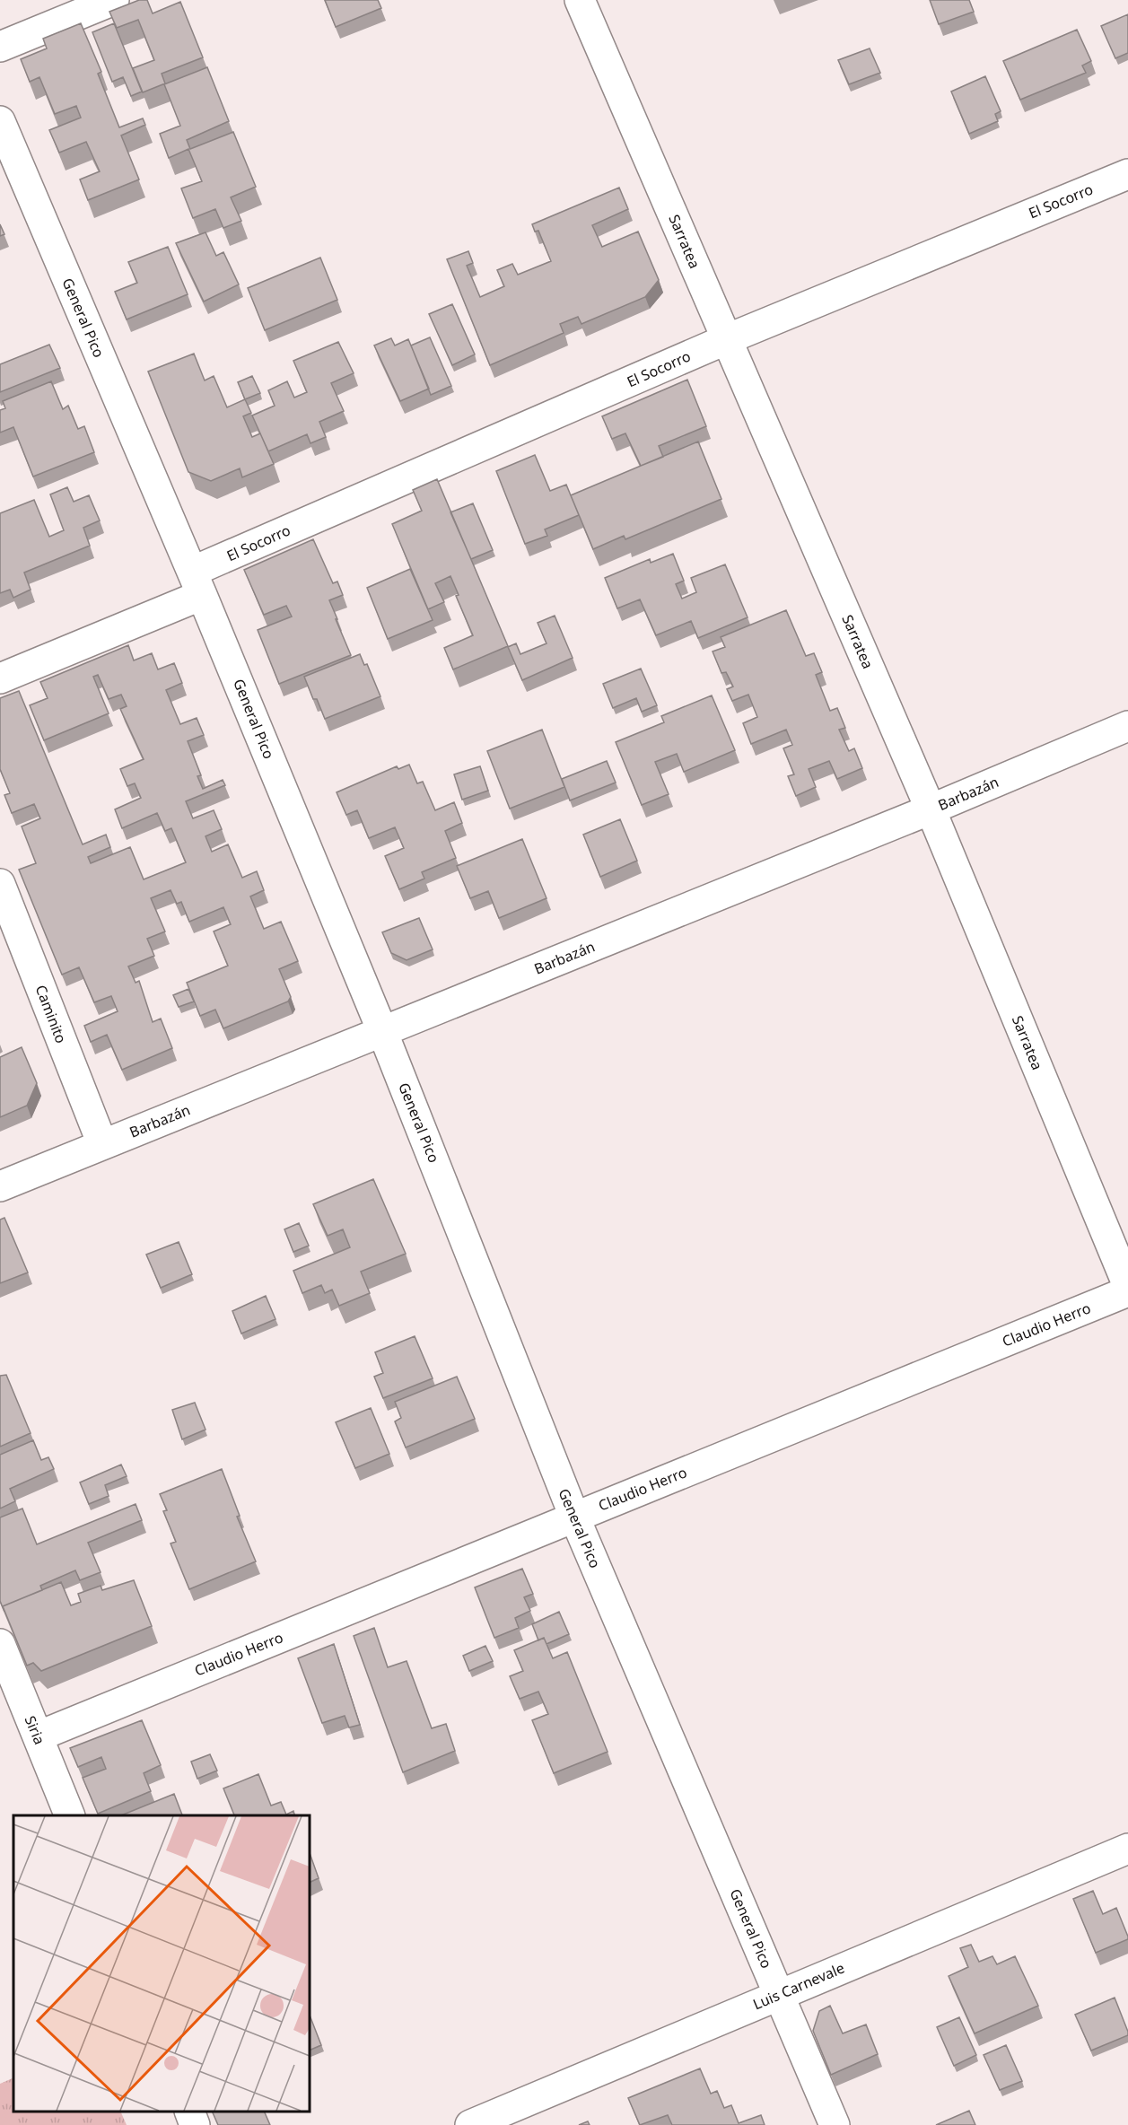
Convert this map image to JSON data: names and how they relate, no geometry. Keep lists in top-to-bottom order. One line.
{"streets":{"street":["El Socorro","Sarratea","General Pico","Barbazán","Caminito","Claudio Herro","Siria","Luis Carnevale"]},"crossings":[["El Socorro","Sarratea"],["El Socorro","General Pico"],["Sarratea","Barbazán"],["General Pico","Barbazán"],["General Pico","Claudio Herro"],["General Pico","Luis Carnevale"],["Barbazán","Caminito"],["Claudio Herro","Siria"]]}
